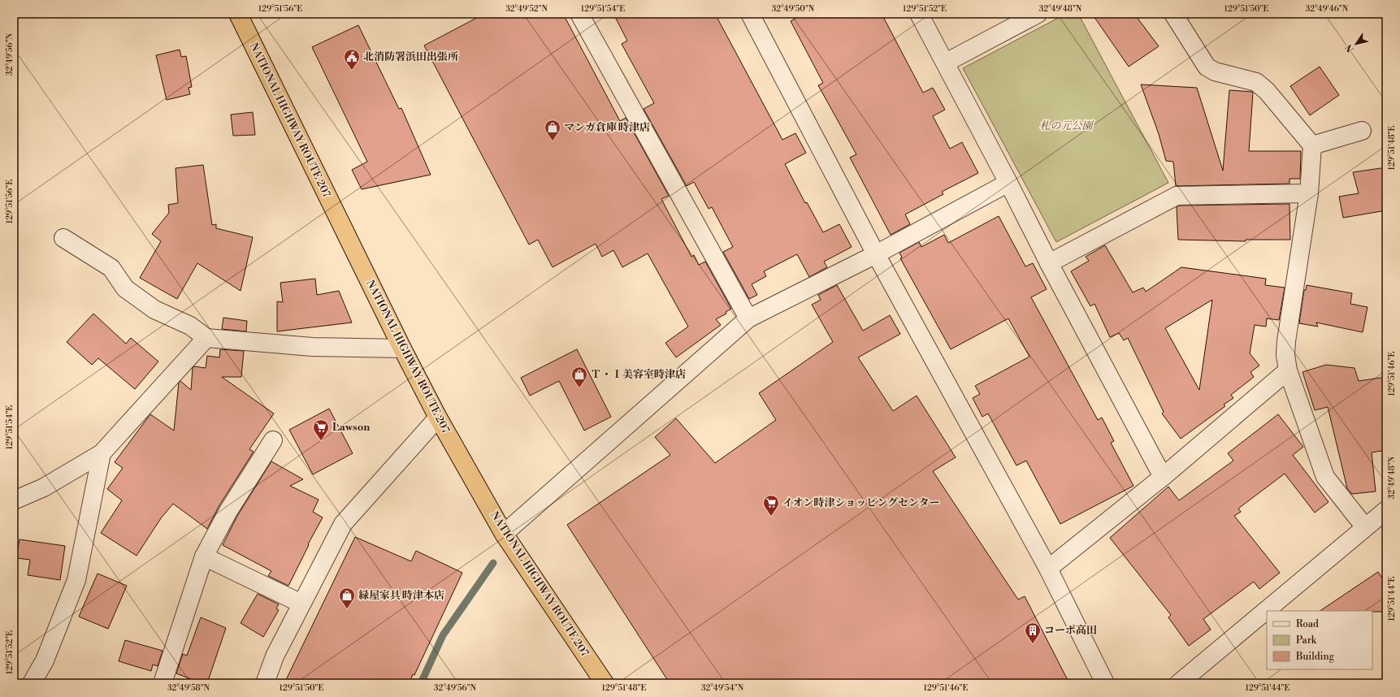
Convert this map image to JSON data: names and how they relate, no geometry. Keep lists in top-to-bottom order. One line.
{"streets":{"highway":["NATIONAL HIGHWAY ROUTE 207"]},"parks":["札の元公園"],"places":{"public building":["北消防署浜田出張所"],"shop":["マンガ倉庫 時津店","Ｔ・Ｉ美容室時津店","緑屋家具 時津本店"],"supermarket":["Lawson","イオン時津ショッピングセンター"],"building":["コーポ高田"]},"legend":["Road","Park","Building"],"north":"bottom left","coordinates":["129°51'56\"E","32°49'52\"N","129°51'54\"E","32°49'50\"N","129°51'52\"E","32°49'48\"N","129°51'50\"E","32°49'46\"N","32°49'56\"N","129°51'48\"E","129°51'46\"E","129°51'44\"E","32°49'58\"N","32°49'54\"N"]}
